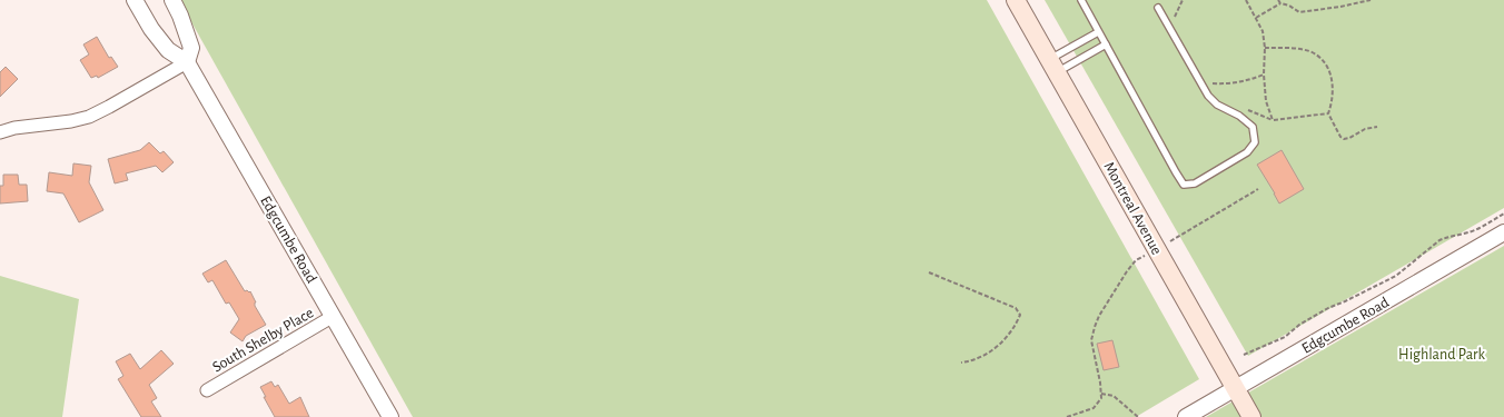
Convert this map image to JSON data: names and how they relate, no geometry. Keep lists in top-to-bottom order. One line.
{"streets":{"main road":["Montreal Avenue"],"street":["Edgcumbe Road","South Shelby Place"]},"crossings":[["Montreal Avenue","Edgcumbe Road"],["Edgcumbe Road","South Shelby Place"]],"parks":["Highland Park"]}
